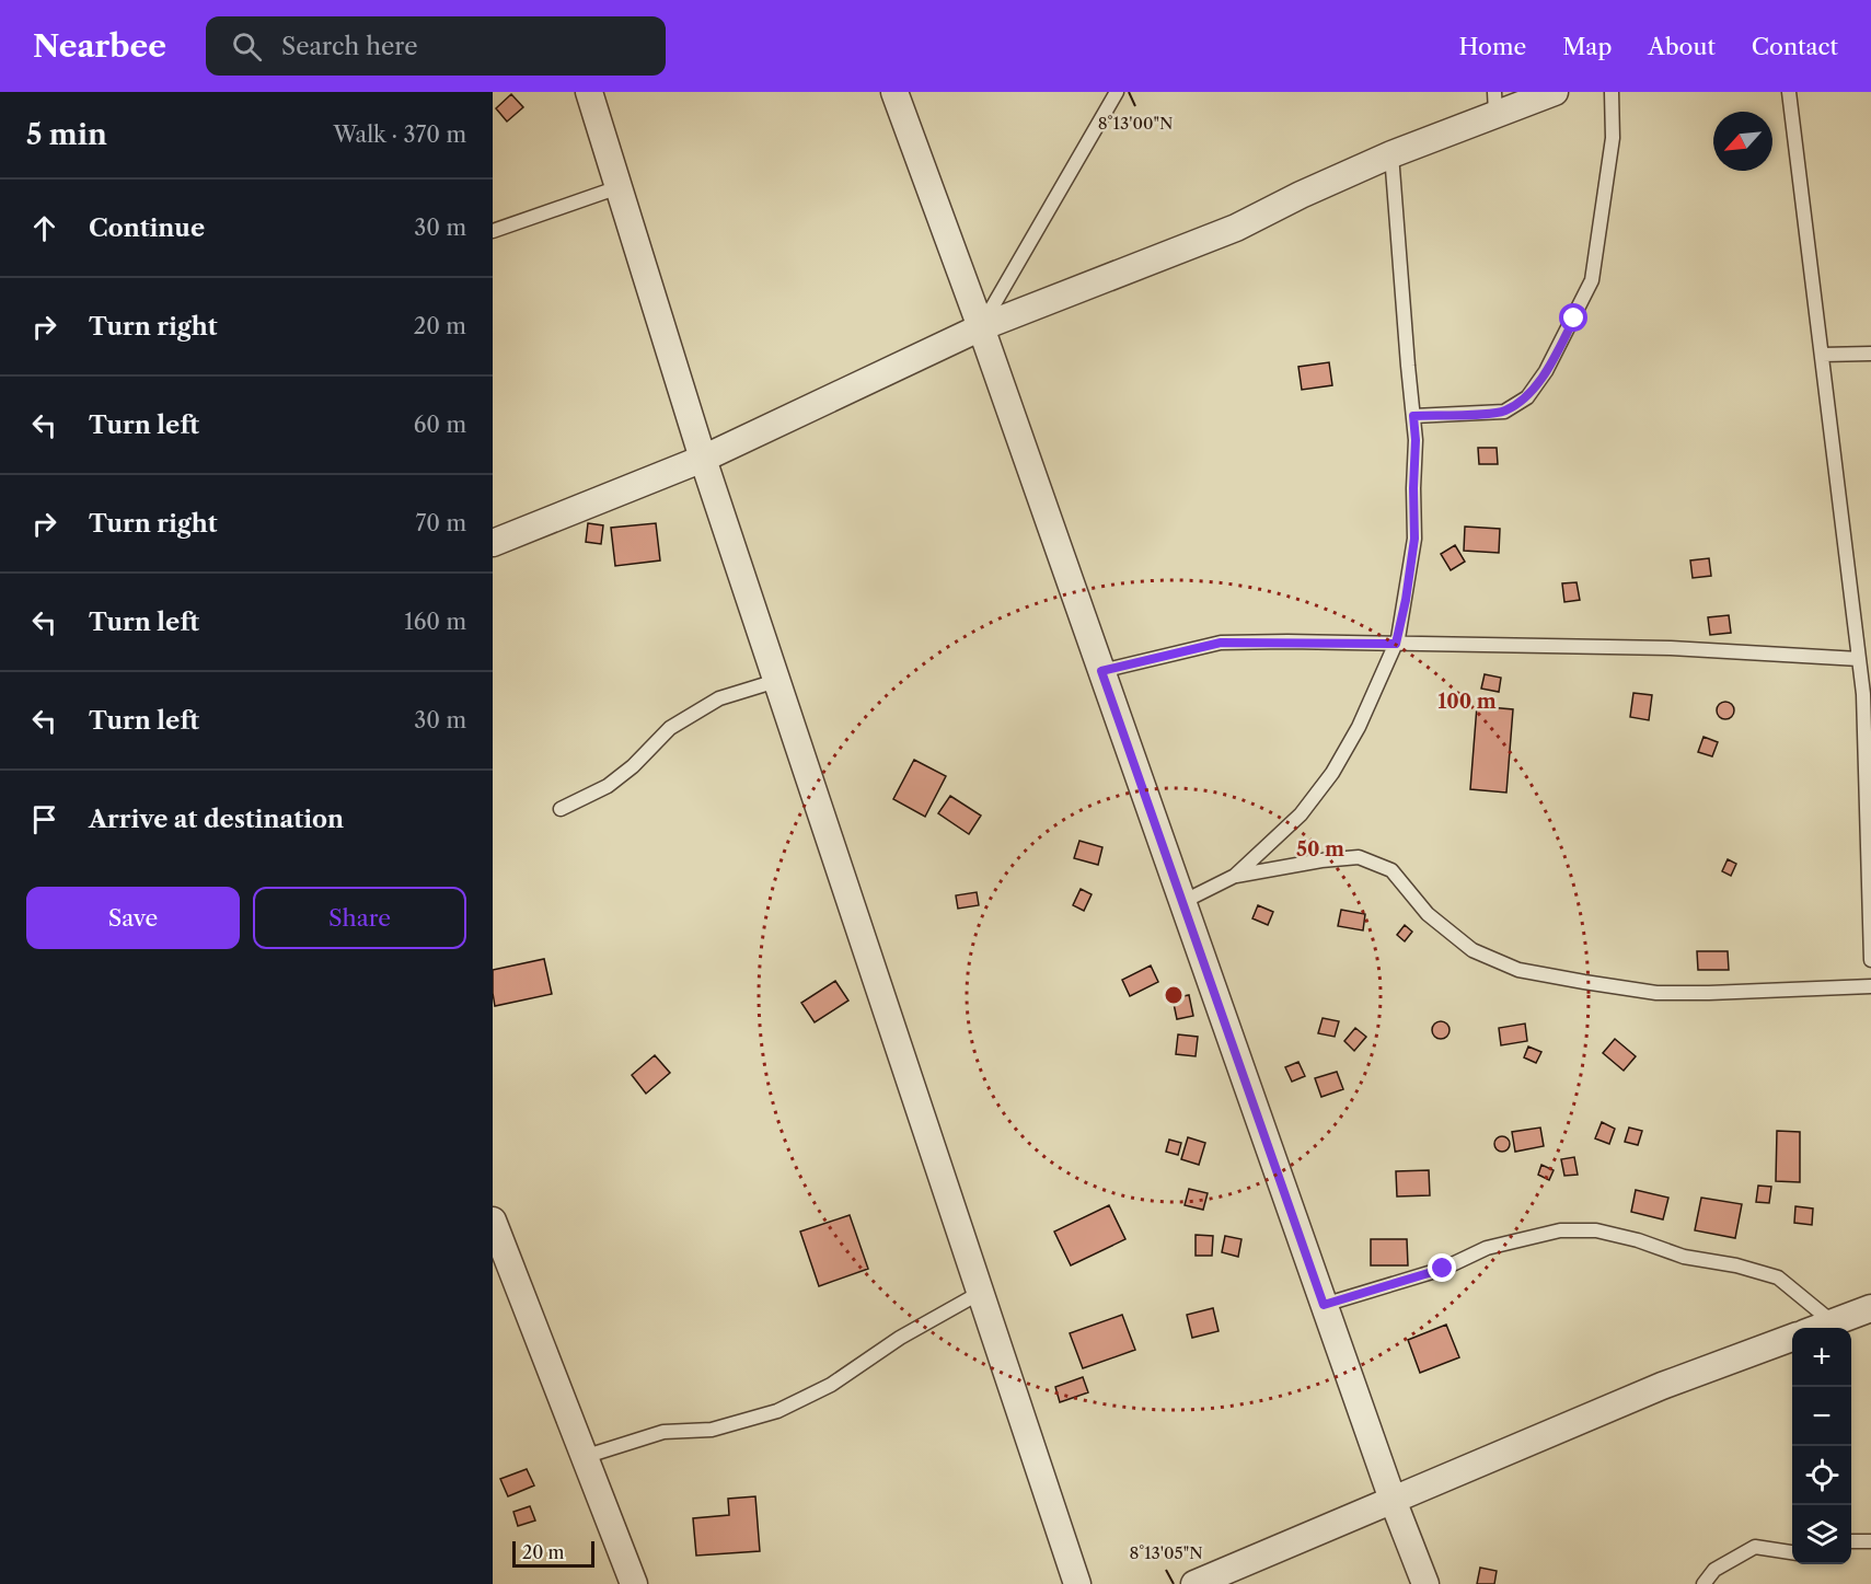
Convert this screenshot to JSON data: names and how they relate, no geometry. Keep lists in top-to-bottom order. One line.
{"scale_bar":"20 m","north":"bottom left","page":{"header":"Nearbee","search":"Search here","nav":["Home","Map","About","Contact"],"heading":["5 min","Walk · 370 m"],"list":[["Continue","30 m"],["Turn right","20 m"],["Turn left","60 m"],["Turn right","70 m"],["Turn left","160 m"],["Turn left","30 m"],"Arrive at destination"],"buttons":["Save","Share"],"map_buttons":["+","−"],"scale":"20 m"},"coordinates":["8°13'00\"N","8°13'05\"N"],"rings":["100 m","50 m"]}
